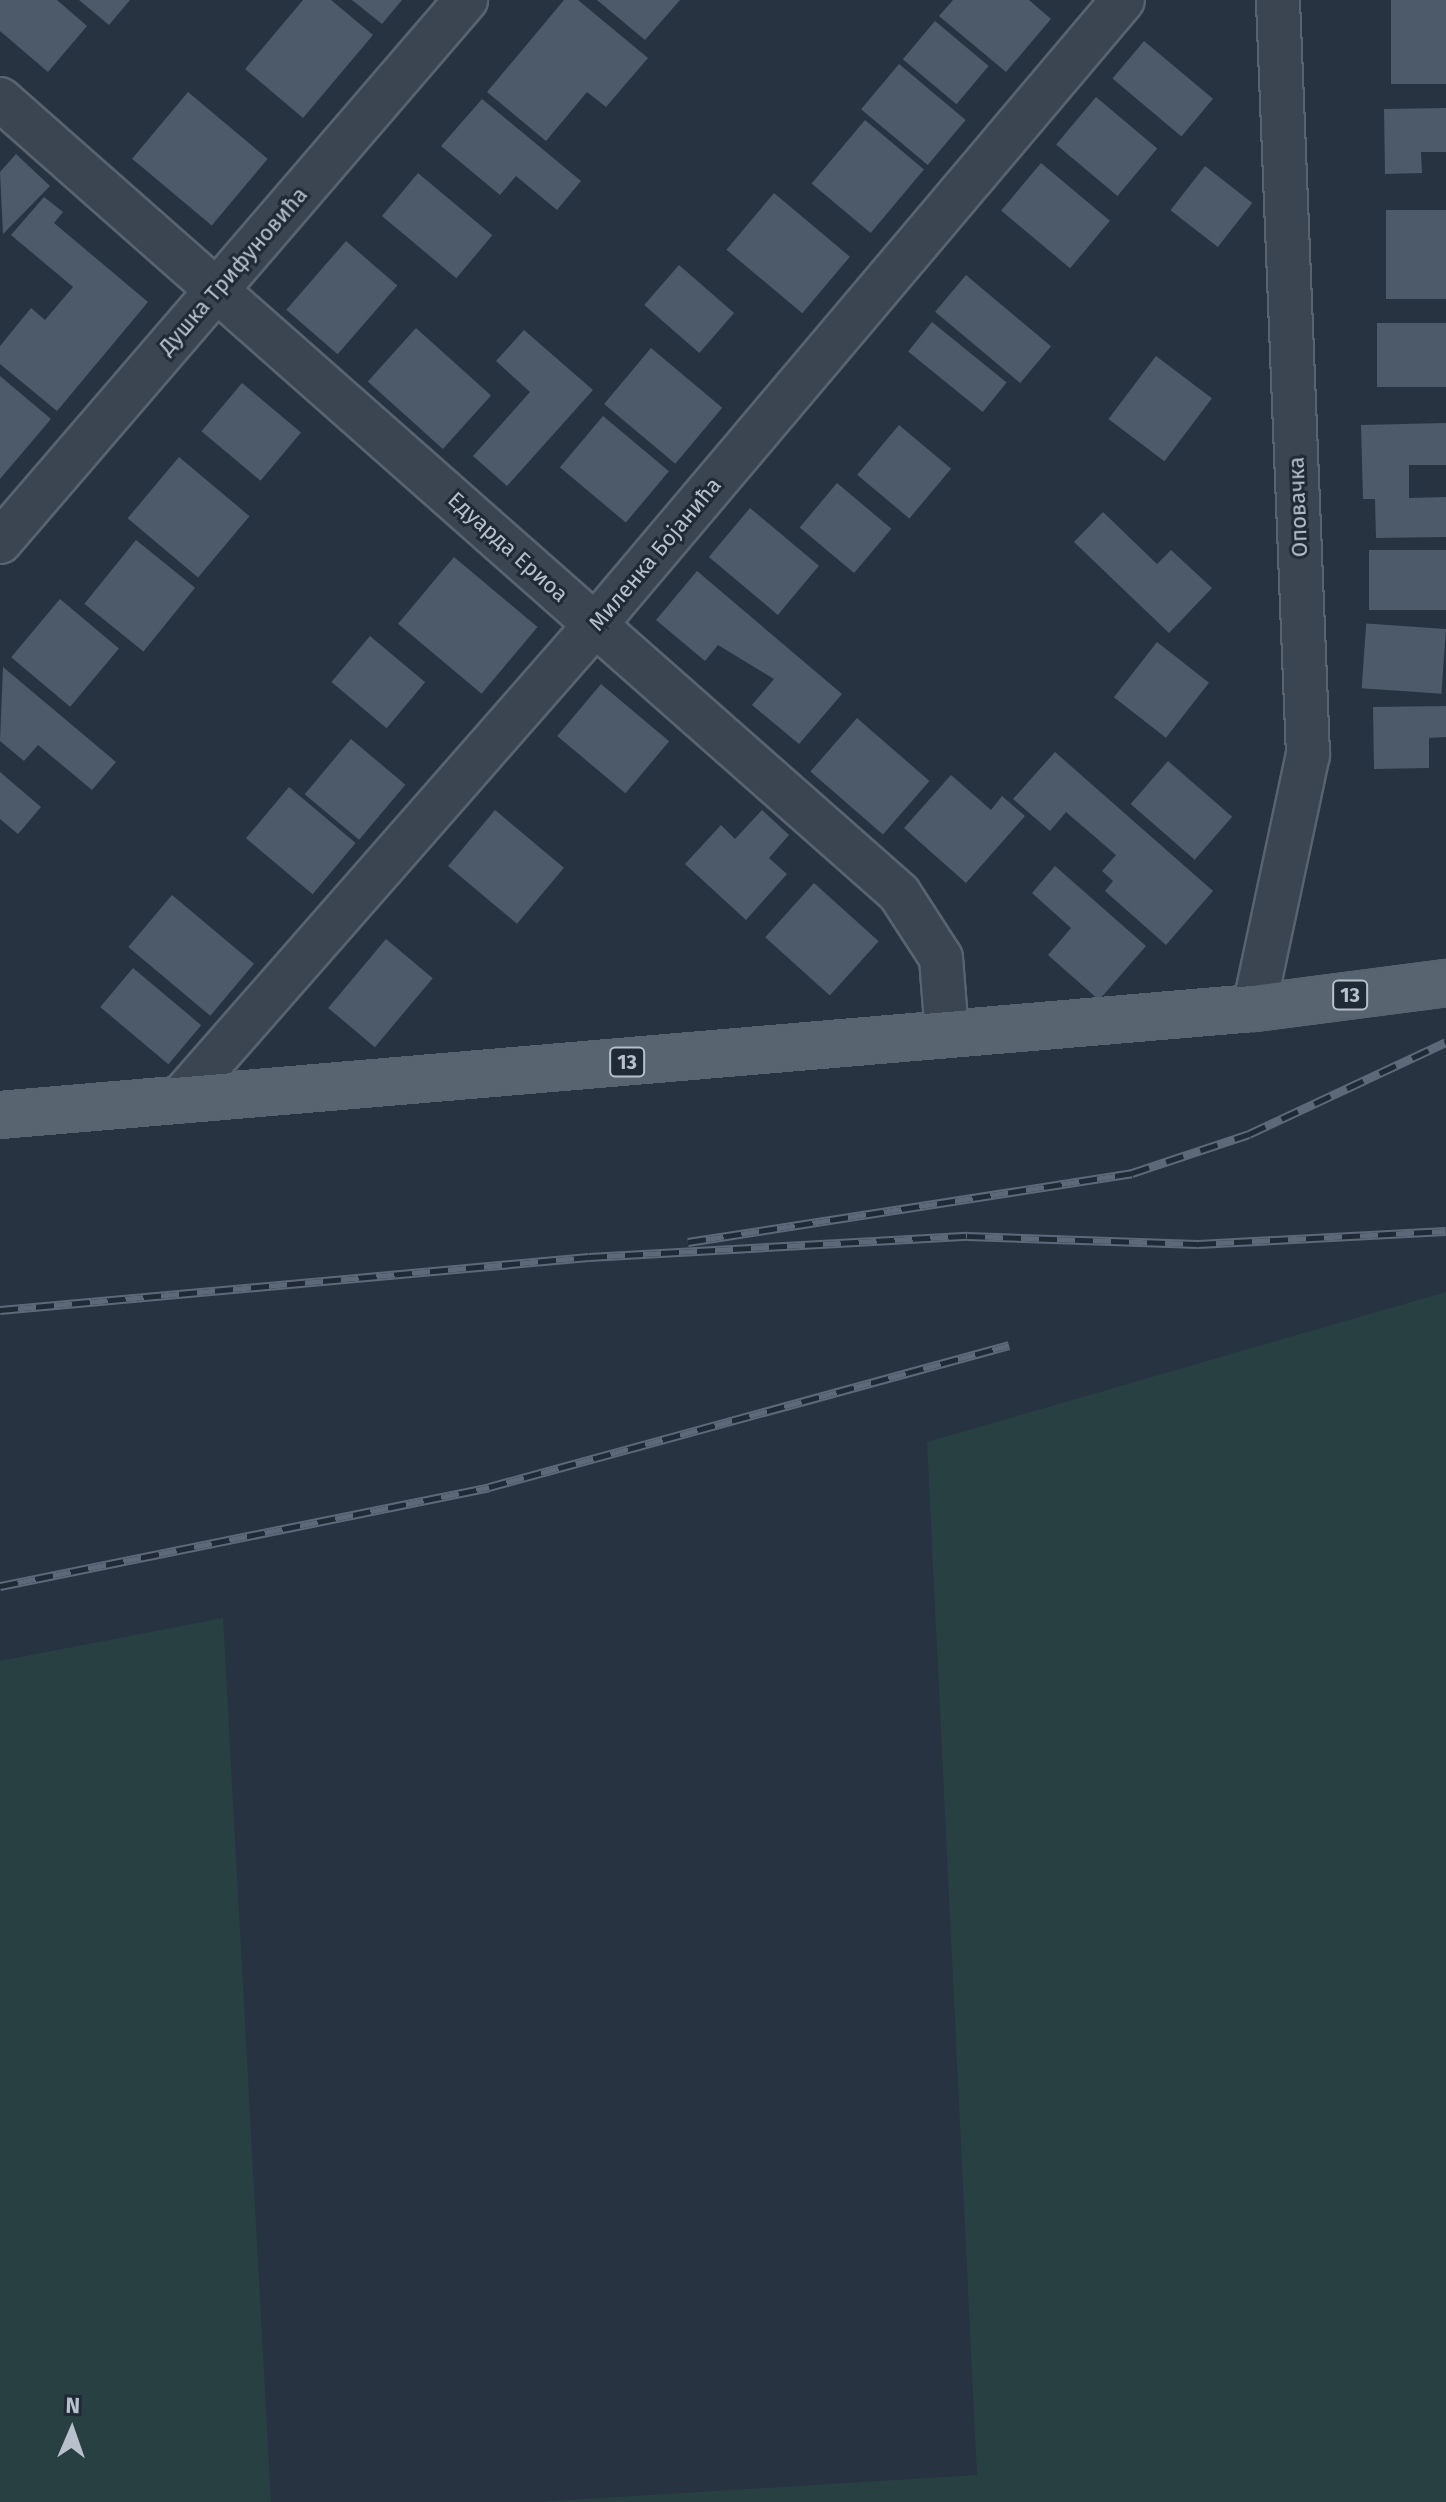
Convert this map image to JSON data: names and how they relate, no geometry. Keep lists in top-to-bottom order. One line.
{"streets":{"main road":["13"],"street":["Душка Трифуновића","Оповачка","Едуарда Ериоа","Миленка Бојанића"]},"crossings":[["Душка Трифуновића","Едуарда Ериоа"],["Оповачка","13"],["Едуарда Ериоа","Миленка Бојанића"],["Едуарда Ериоа","13"],["Миленка Бојанића","13"]],"north":"top"}
